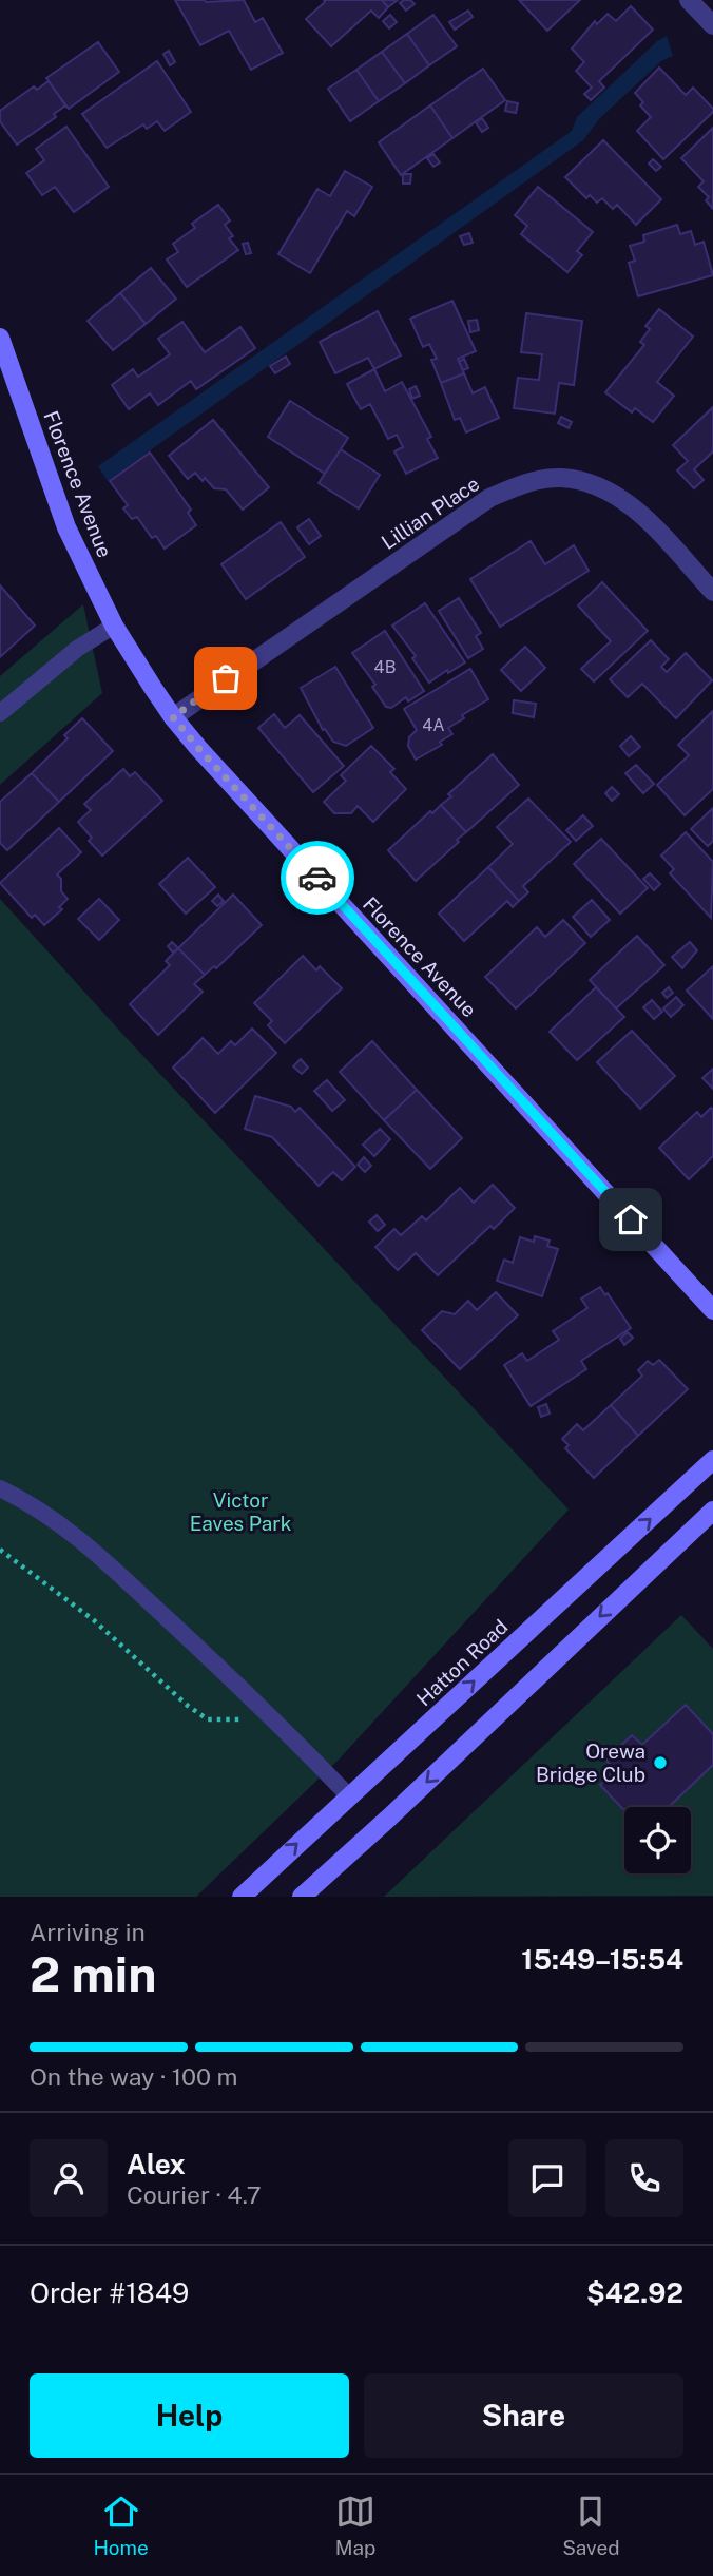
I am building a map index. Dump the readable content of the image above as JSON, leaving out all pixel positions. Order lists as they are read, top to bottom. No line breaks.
{"streets":{"street":["Florence Avenue","Lillian Place","Hatton Road"]},"crossings":[["Florence Avenue","Lillian Place"]],"parks":["Victor Eaves Park"],"places":["Orewa Bridge Club"],"house_numbers":["4B","4A"],"page":{"heading":["2 min","Arriving in","15:49–15:54"],"panel":["Alex","Courier · 4.7","Order #1849","$42.92"],"bar":"On the way · 100 m","buttons":["Help","Share"],"tabs":["Home","Map","Saved"]}}
